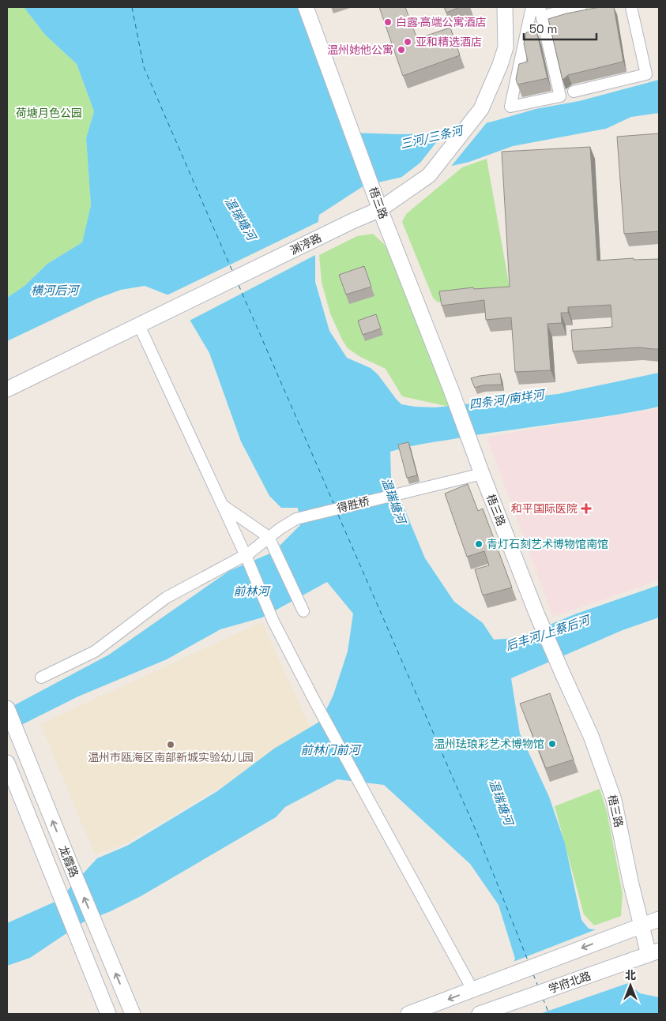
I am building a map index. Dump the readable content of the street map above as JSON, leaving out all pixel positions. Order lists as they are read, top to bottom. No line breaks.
{"streets":{"street":["梧三路","渊渟路","得胜桥","龙霞路","学府北路"]},"crossings":[["梧三路","渊渟路"],["梧三路","得胜桥"],["梧三路","学府北路"]],"water":["三河/三条河","温瑞塘河","横河后河","四条河/南垟河","前林河","后丰河/上蔡后河","前林门前河"],"parks":["荷塘月色公园"],"places":{"other":["白露·高端公寓酒店","亚和精选酒店","温州她他公寓","青灯石刻艺术博物馆南馆","温州珐琅彩艺术博物馆","温州市瓯海区南部新城实验幼儿园"],"health":["和平国际医院"]},"scale_bar":"50 m","north":"top"}
